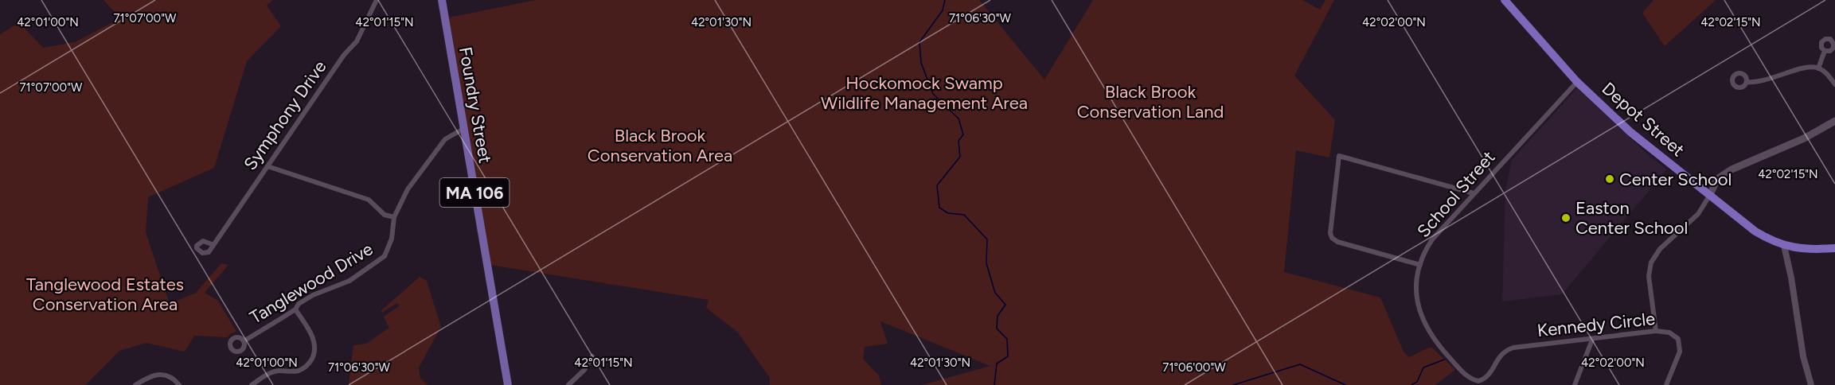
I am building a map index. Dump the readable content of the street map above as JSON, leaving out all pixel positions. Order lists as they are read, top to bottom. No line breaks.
{"streets":{"highway":["Depot Street"],"main road":["Foundry Street","MA 106"],"street":["Symphony Drive","School Street","Tanglewood Drive","Kennedy Circle"]},"crossings":[["Foundry Street","Tanglewood Drive"],["Depot Street","School Street"],["School Street","Kennedy Circle"]],"parks":["Hockomock Swamp Wildlife Management Area","Black Brook Conservation Land","Black Brook Conservation Area","Tanglewood Estates Conservation Area"],"places":["Center School","Easton Center School"],"coordinates":["71°06'30\"W","71°07'00\"W","42°02'00\"N","42°02'15\"N","42°01'00\"N","42°01'15\"N","42°01'30\"N","71°06'00\"W"]}
